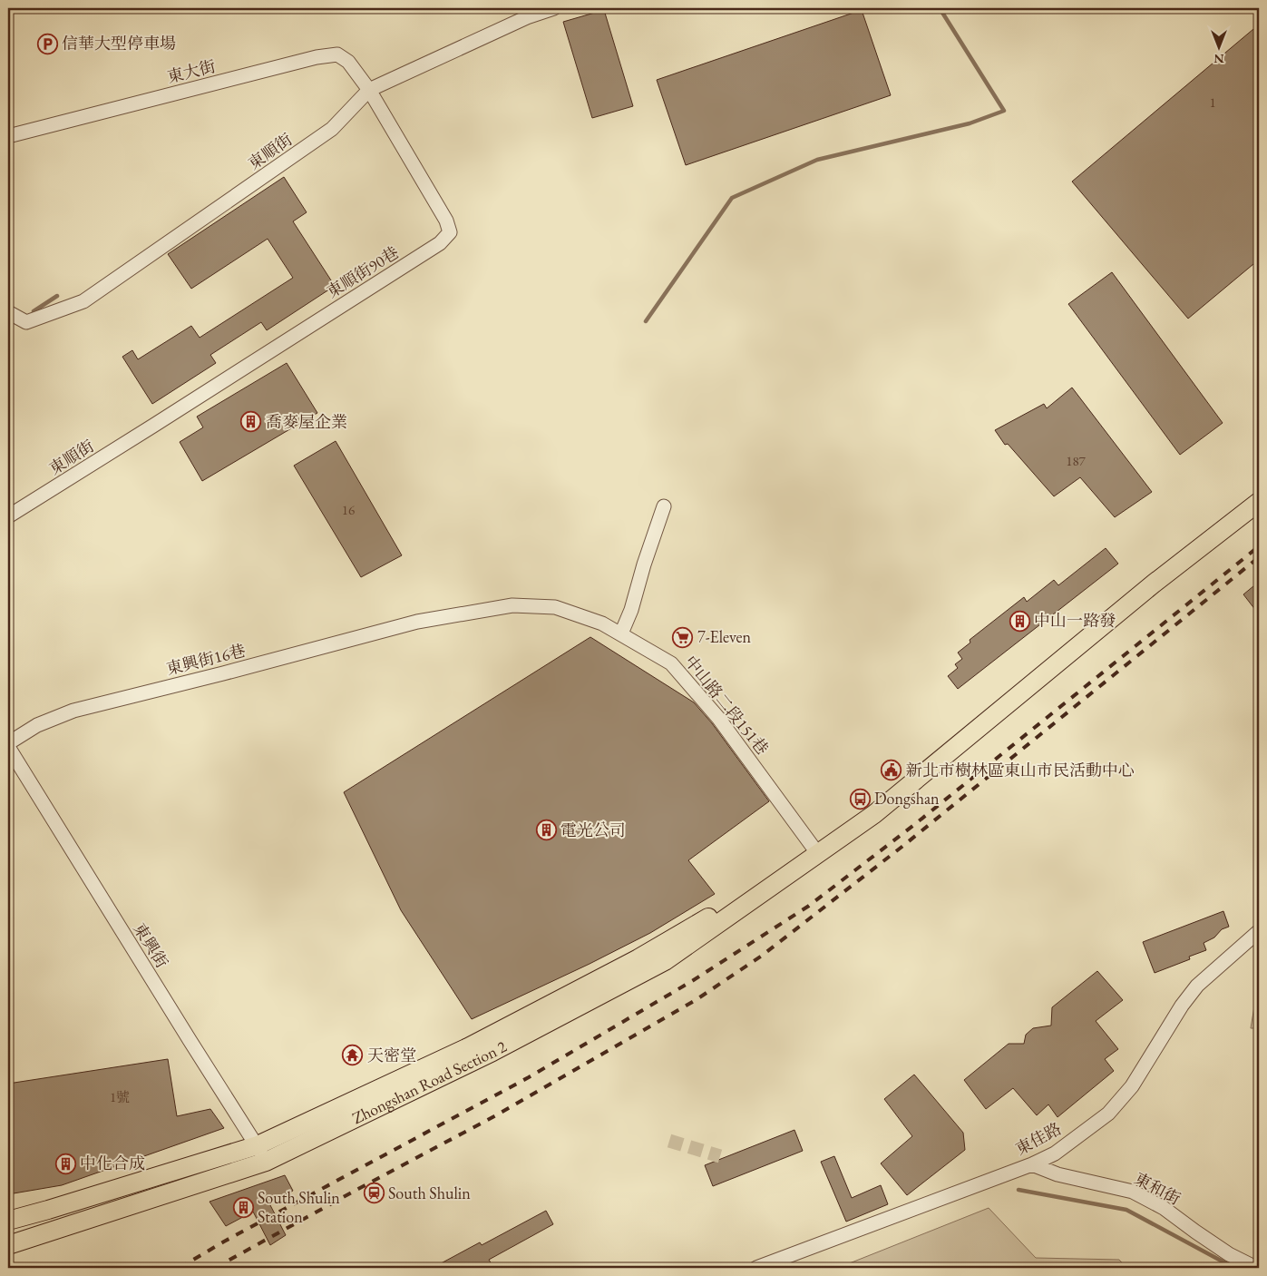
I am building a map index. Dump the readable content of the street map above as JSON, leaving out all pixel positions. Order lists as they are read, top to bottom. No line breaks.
{"streets":{"main road":["Zhongshan Road Section 2"],"street":["東大街","東順街","東順街90巷","東興街16巷","中山路二段151巷","東興街","東佳路","東和街"]},"crossings":[["東大街","東順街"],["東大街","東順街90巷"],["東順街","東順街90巷"],["東興街16巷","中山路二段151巷"],["中山路二段151巷","Zhongshan Road Section 2"],["東興街","Zhongshan Road Section 2"],["東佳路","東和街"]],"places":{"parking":["信華大型停車場"],"building":["喬麥屋企業","中山一路發","電光公司","中化合成","South Shulin Station"],"supermarket":["7-Eleven"],"public building":["新北市樹林區東山市民活動中心"],"bus stop":["Dongshan"],"temple":["天密堂"],"station":["South Shulin"]},"house_numbers":["1","187","16","1號"],"north":"bottom"}
